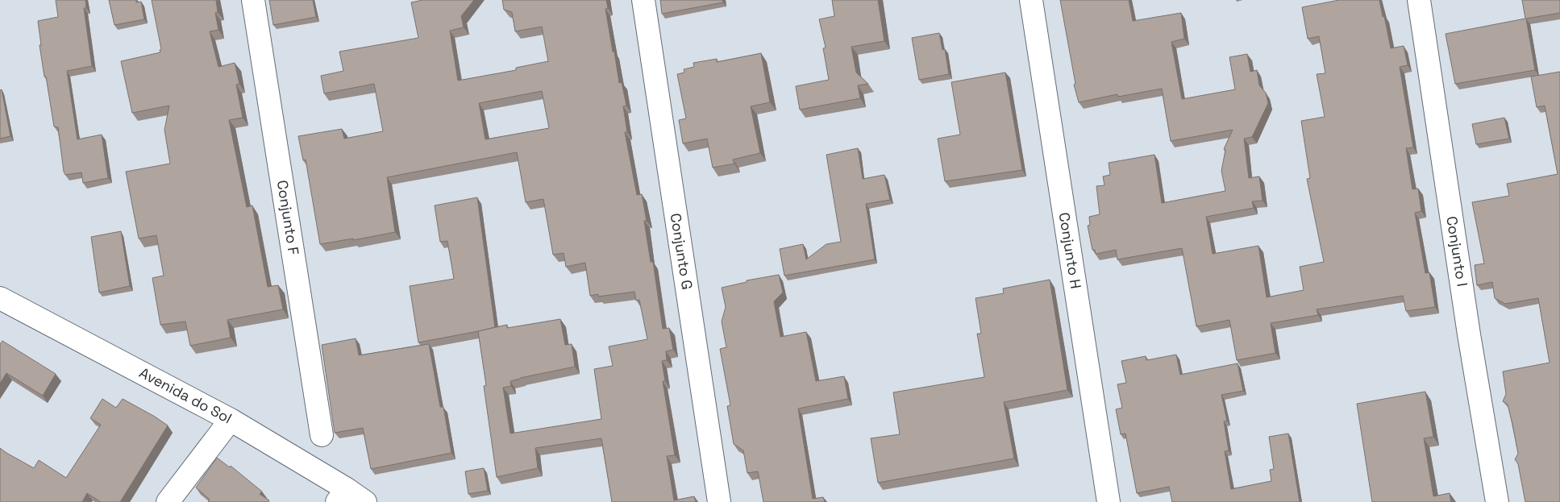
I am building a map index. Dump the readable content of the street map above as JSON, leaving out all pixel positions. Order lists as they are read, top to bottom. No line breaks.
{"streets":{"street":["Conjunto F","Conjunto H","Conjunto G","Conjunto I","Avenida do Sol"]}}
